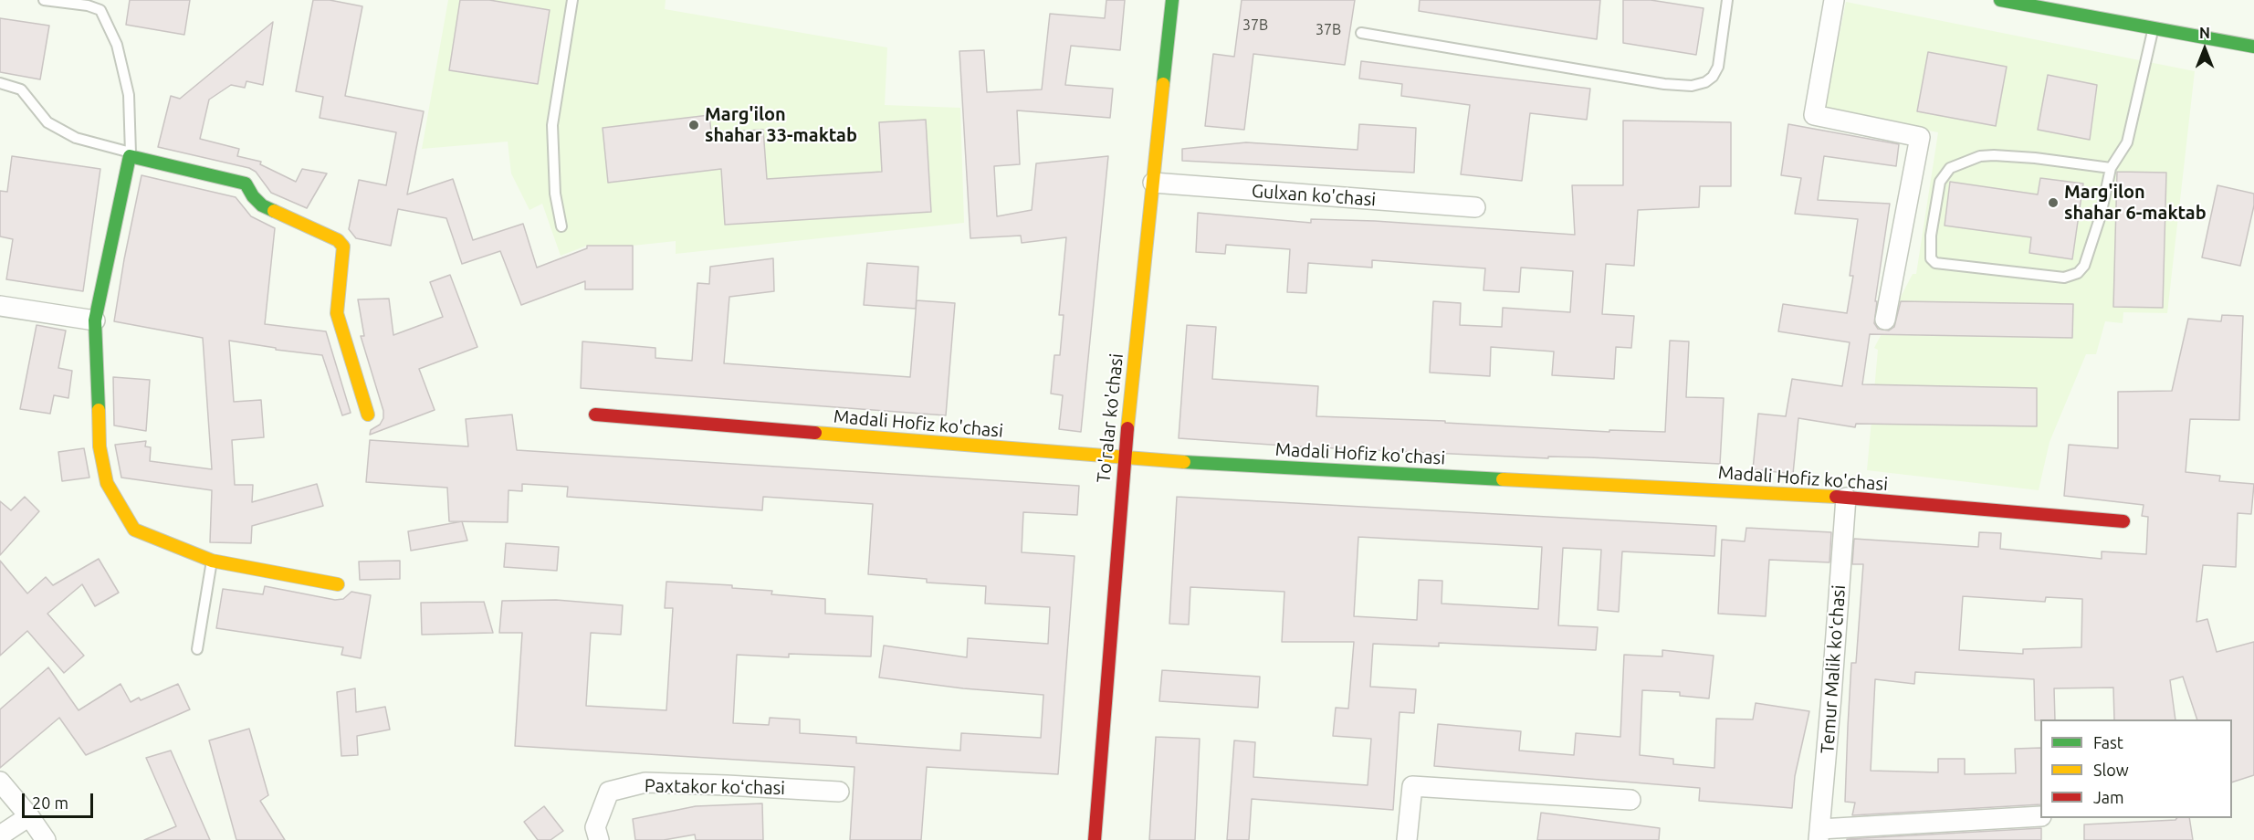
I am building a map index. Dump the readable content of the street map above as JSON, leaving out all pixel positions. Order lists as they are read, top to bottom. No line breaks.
{"streets":{"street":["Gulxan ko'chasi","To'ralar ko'chasi","Madali Hofiz ko'chasi","Temur Malik koʻchasi","Paxtakor koʻchasi"]},"crossings":[["Gulxan ko'chasi","To'ralar ko'chasi"],["To'ralar ko'chasi","Madali Hofiz ko'chasi"],["Madali Hofiz ko'chasi","Temur Malik koʻchasi"]],"places":["Marg'ilon shahar 33-maktab","Marg'ilon shahar 6-maktab"],"house_numbers":["37В","37В"],"legend":["Fast","Slow","Jam"],"scale_bar":"20 m","north":"top"}
